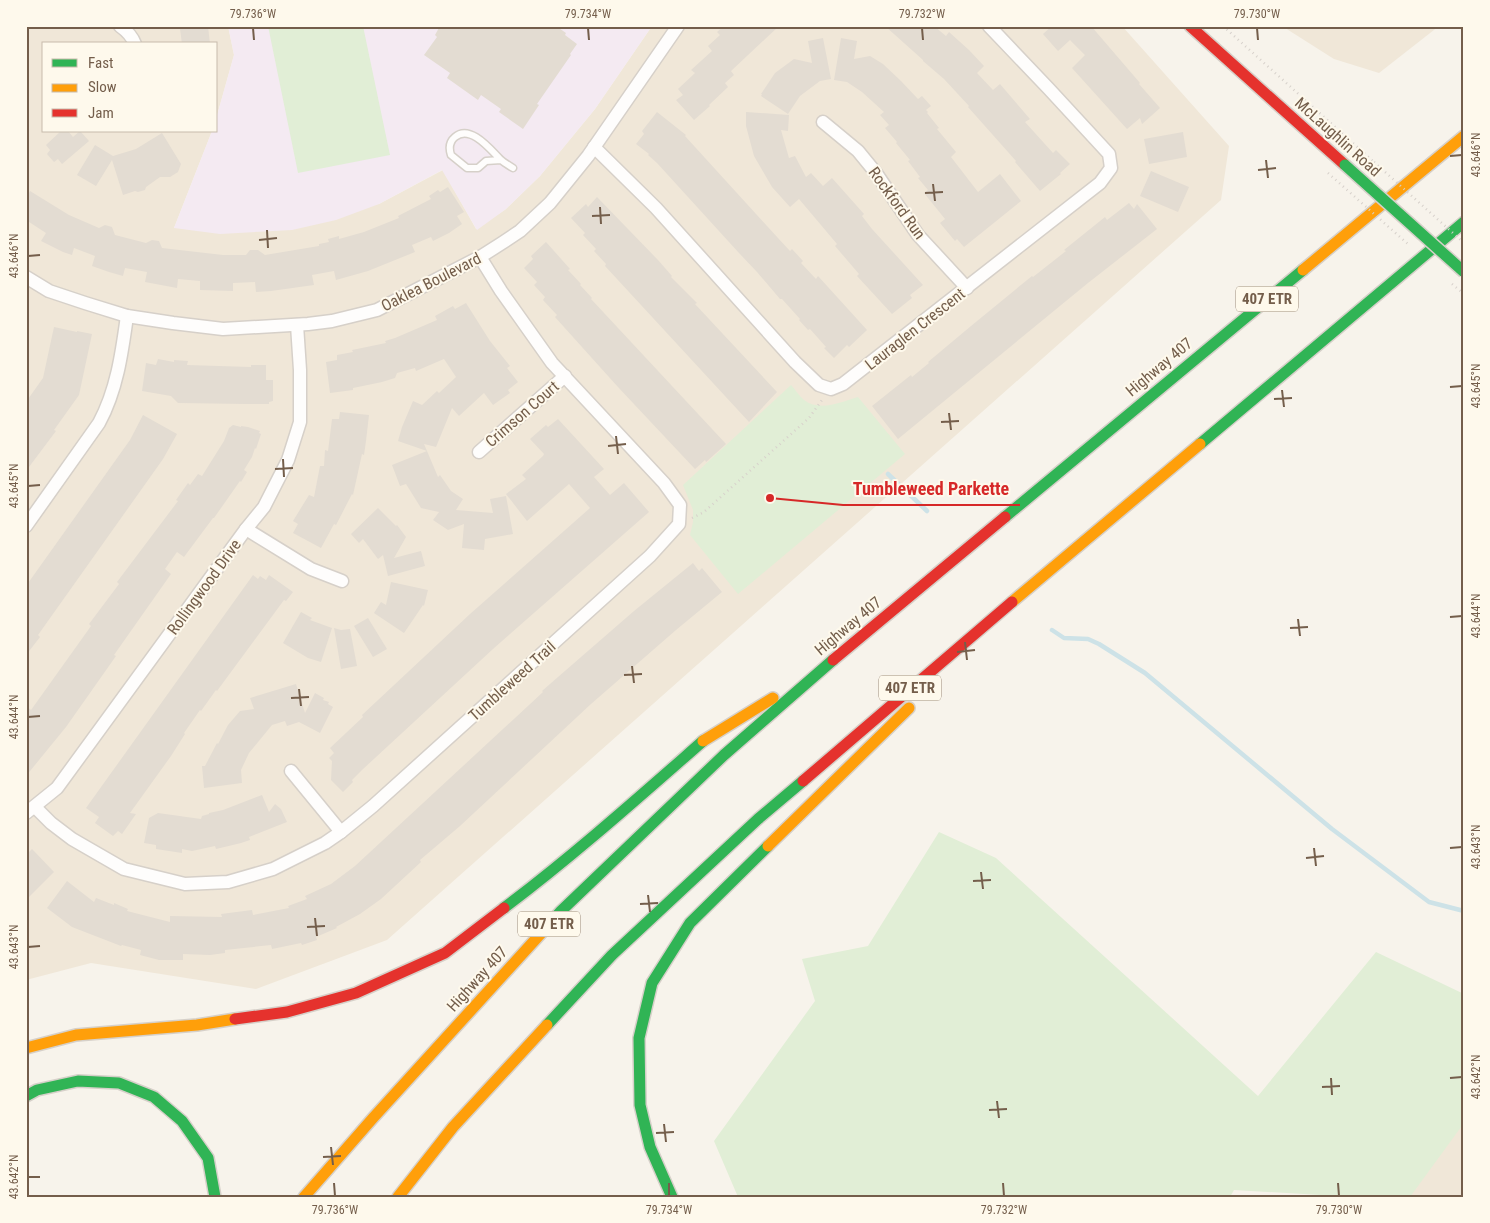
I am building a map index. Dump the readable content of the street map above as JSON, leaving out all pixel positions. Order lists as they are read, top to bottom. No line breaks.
{"streets":{"main road":["McLaughlin Road","407 ETR","Highway 407"],"street":["Rockford Run","Oaklea Boulevard","Lauraglen Crescent","Crimson Court","Rollingwood Drive","Tumbleweed Trail"]},"crossings":[["Rockford Run","Lauraglen Crescent"],["Oaklea Boulevard","Rollingwood Drive"],["Rollingwood Drive","Tumbleweed Trail"]],"places":["Tumbleweed Parkette"],"legend":["Fast","Slow","Jam"],"coordinates":["79.736°W","79.734°W","79.732°W","79.730°W","43.646°N","43.645°N","43.644°N","43.643°N","43.642°N"]}
